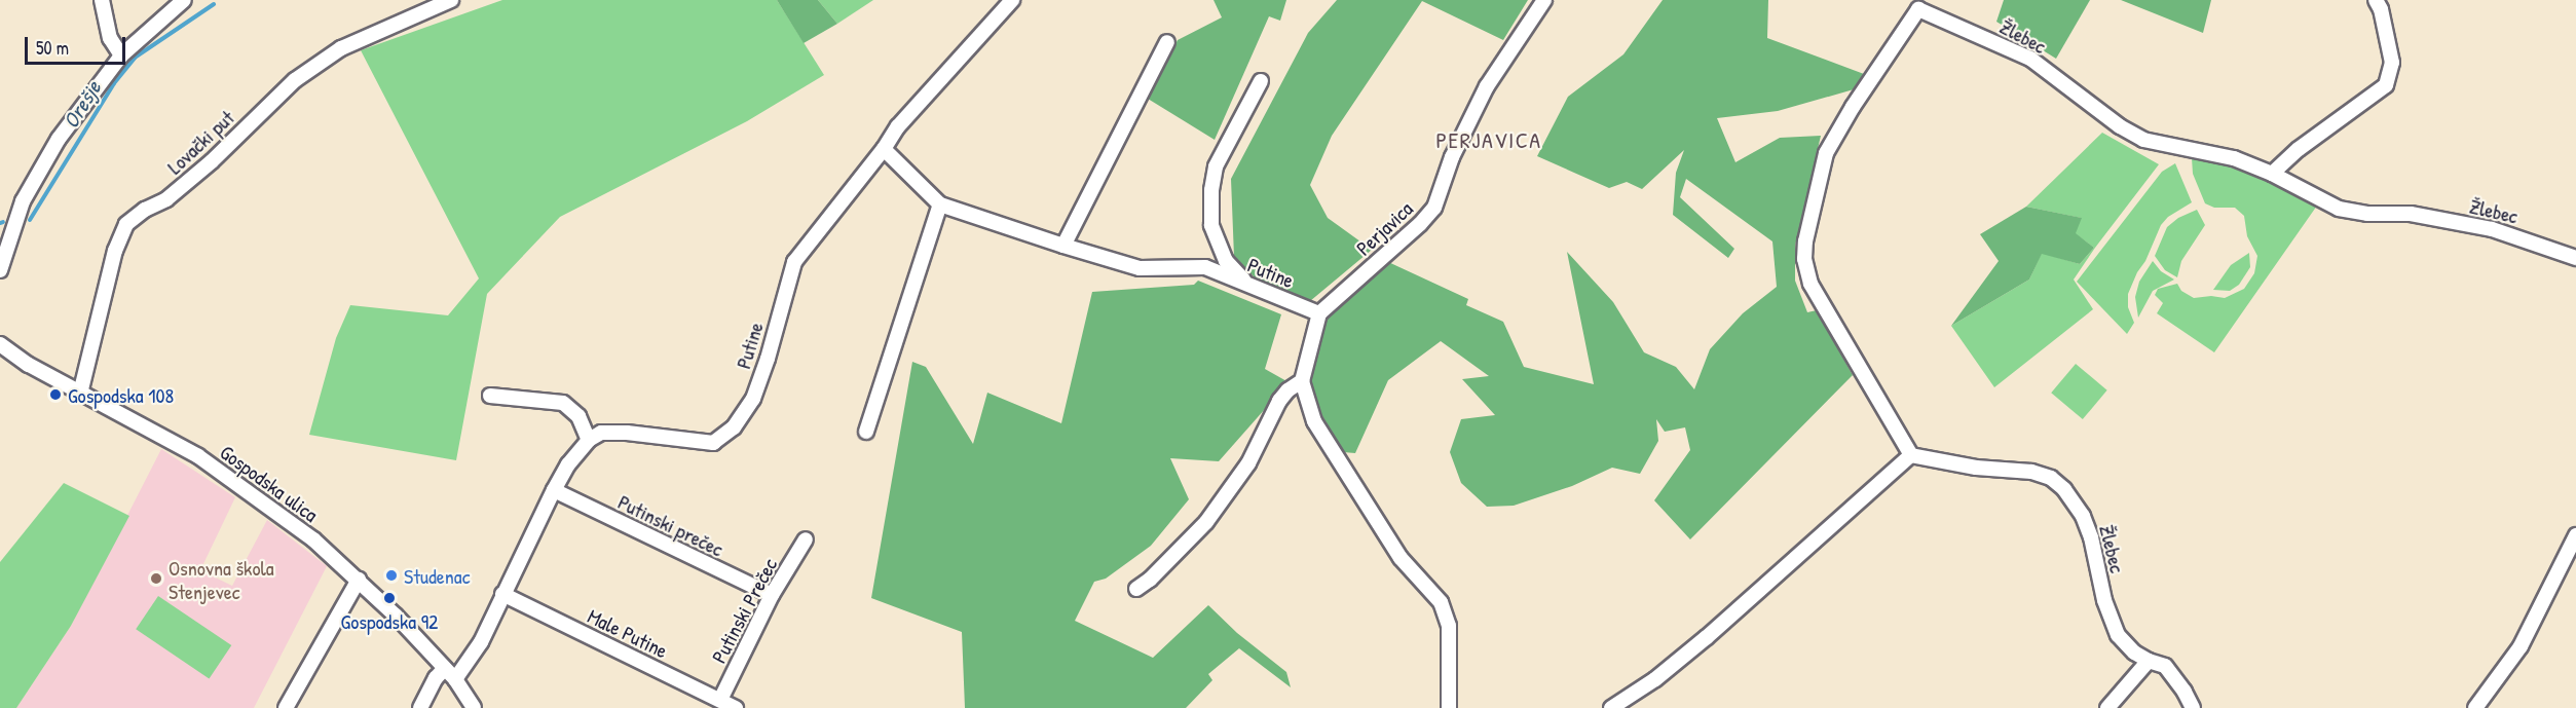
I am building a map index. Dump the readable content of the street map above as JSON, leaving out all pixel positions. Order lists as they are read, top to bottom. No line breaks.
{"streets":{"street":["Žlebec","Lovački put","Perjavica","Putine","Gospodska ulica","Putinski prečec","Putinski Prečec","Male Putine"]},"crossings":[["Lovački put","Gospodska ulica"],["Perjavica","Putine"],["Putinski prečec","Putinski Prečec"],["Putinski Prečec","Male Putine"]],"districts":["PERJAVICA"],"water":["Orešje"],"places":["Gospodska 108","Studenac","Osnovna škola Stenjevec","Gospodska 92"],"scale_bar":"50 m"}
